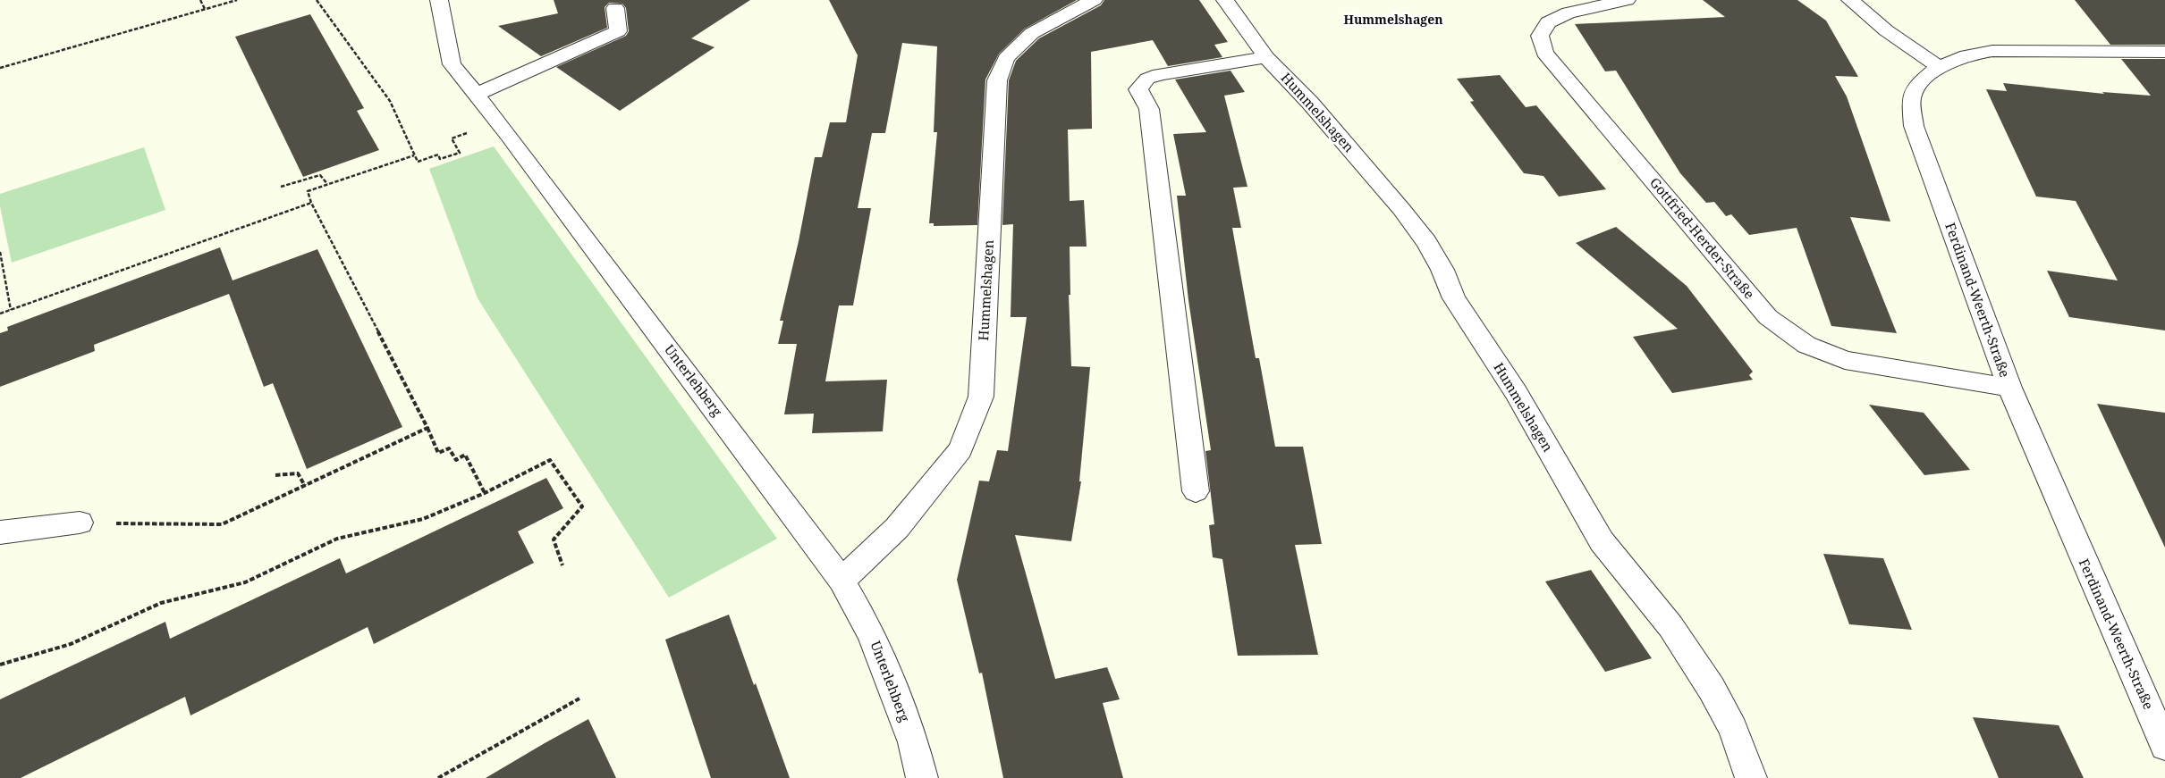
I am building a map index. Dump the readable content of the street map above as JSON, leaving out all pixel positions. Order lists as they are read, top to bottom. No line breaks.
{"streets":{"street":["Hummelshagen","Gottfried-Herder-Straße","Ferdinand-Weerth-Straße","Unterlehberg"]},"crossings":[["Hummelshagen","Unterlehberg"],["Gottfried-Herder-Straße","Ferdinand-Weerth-Straße"]],"districts":["Hummelshagen"]}
